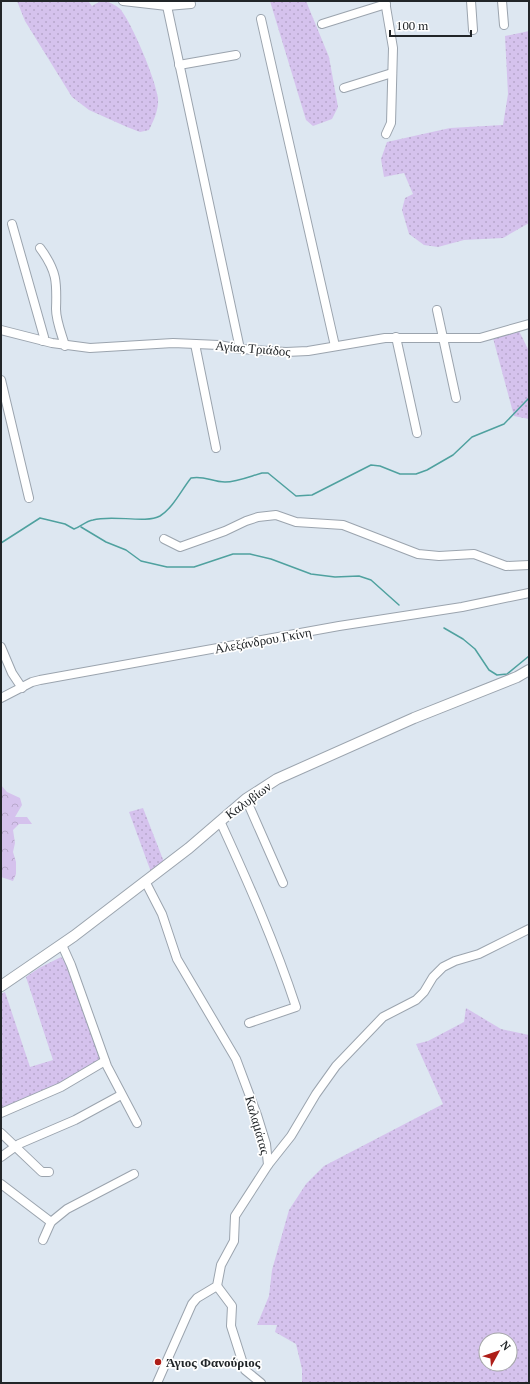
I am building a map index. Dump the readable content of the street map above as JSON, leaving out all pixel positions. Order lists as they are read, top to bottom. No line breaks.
{"streets":{"main road":["Καλυβίων"],"street":["Αγίας Τριάδος","Αλεξάνδρου Γκίνη","Καλαμάτας"]},"crossings":[["Καλυβίων","Καλαμάτας"]],"places":["Άγιος Φανούριος"],"scale_bar":"100 m","north":"top right"}
